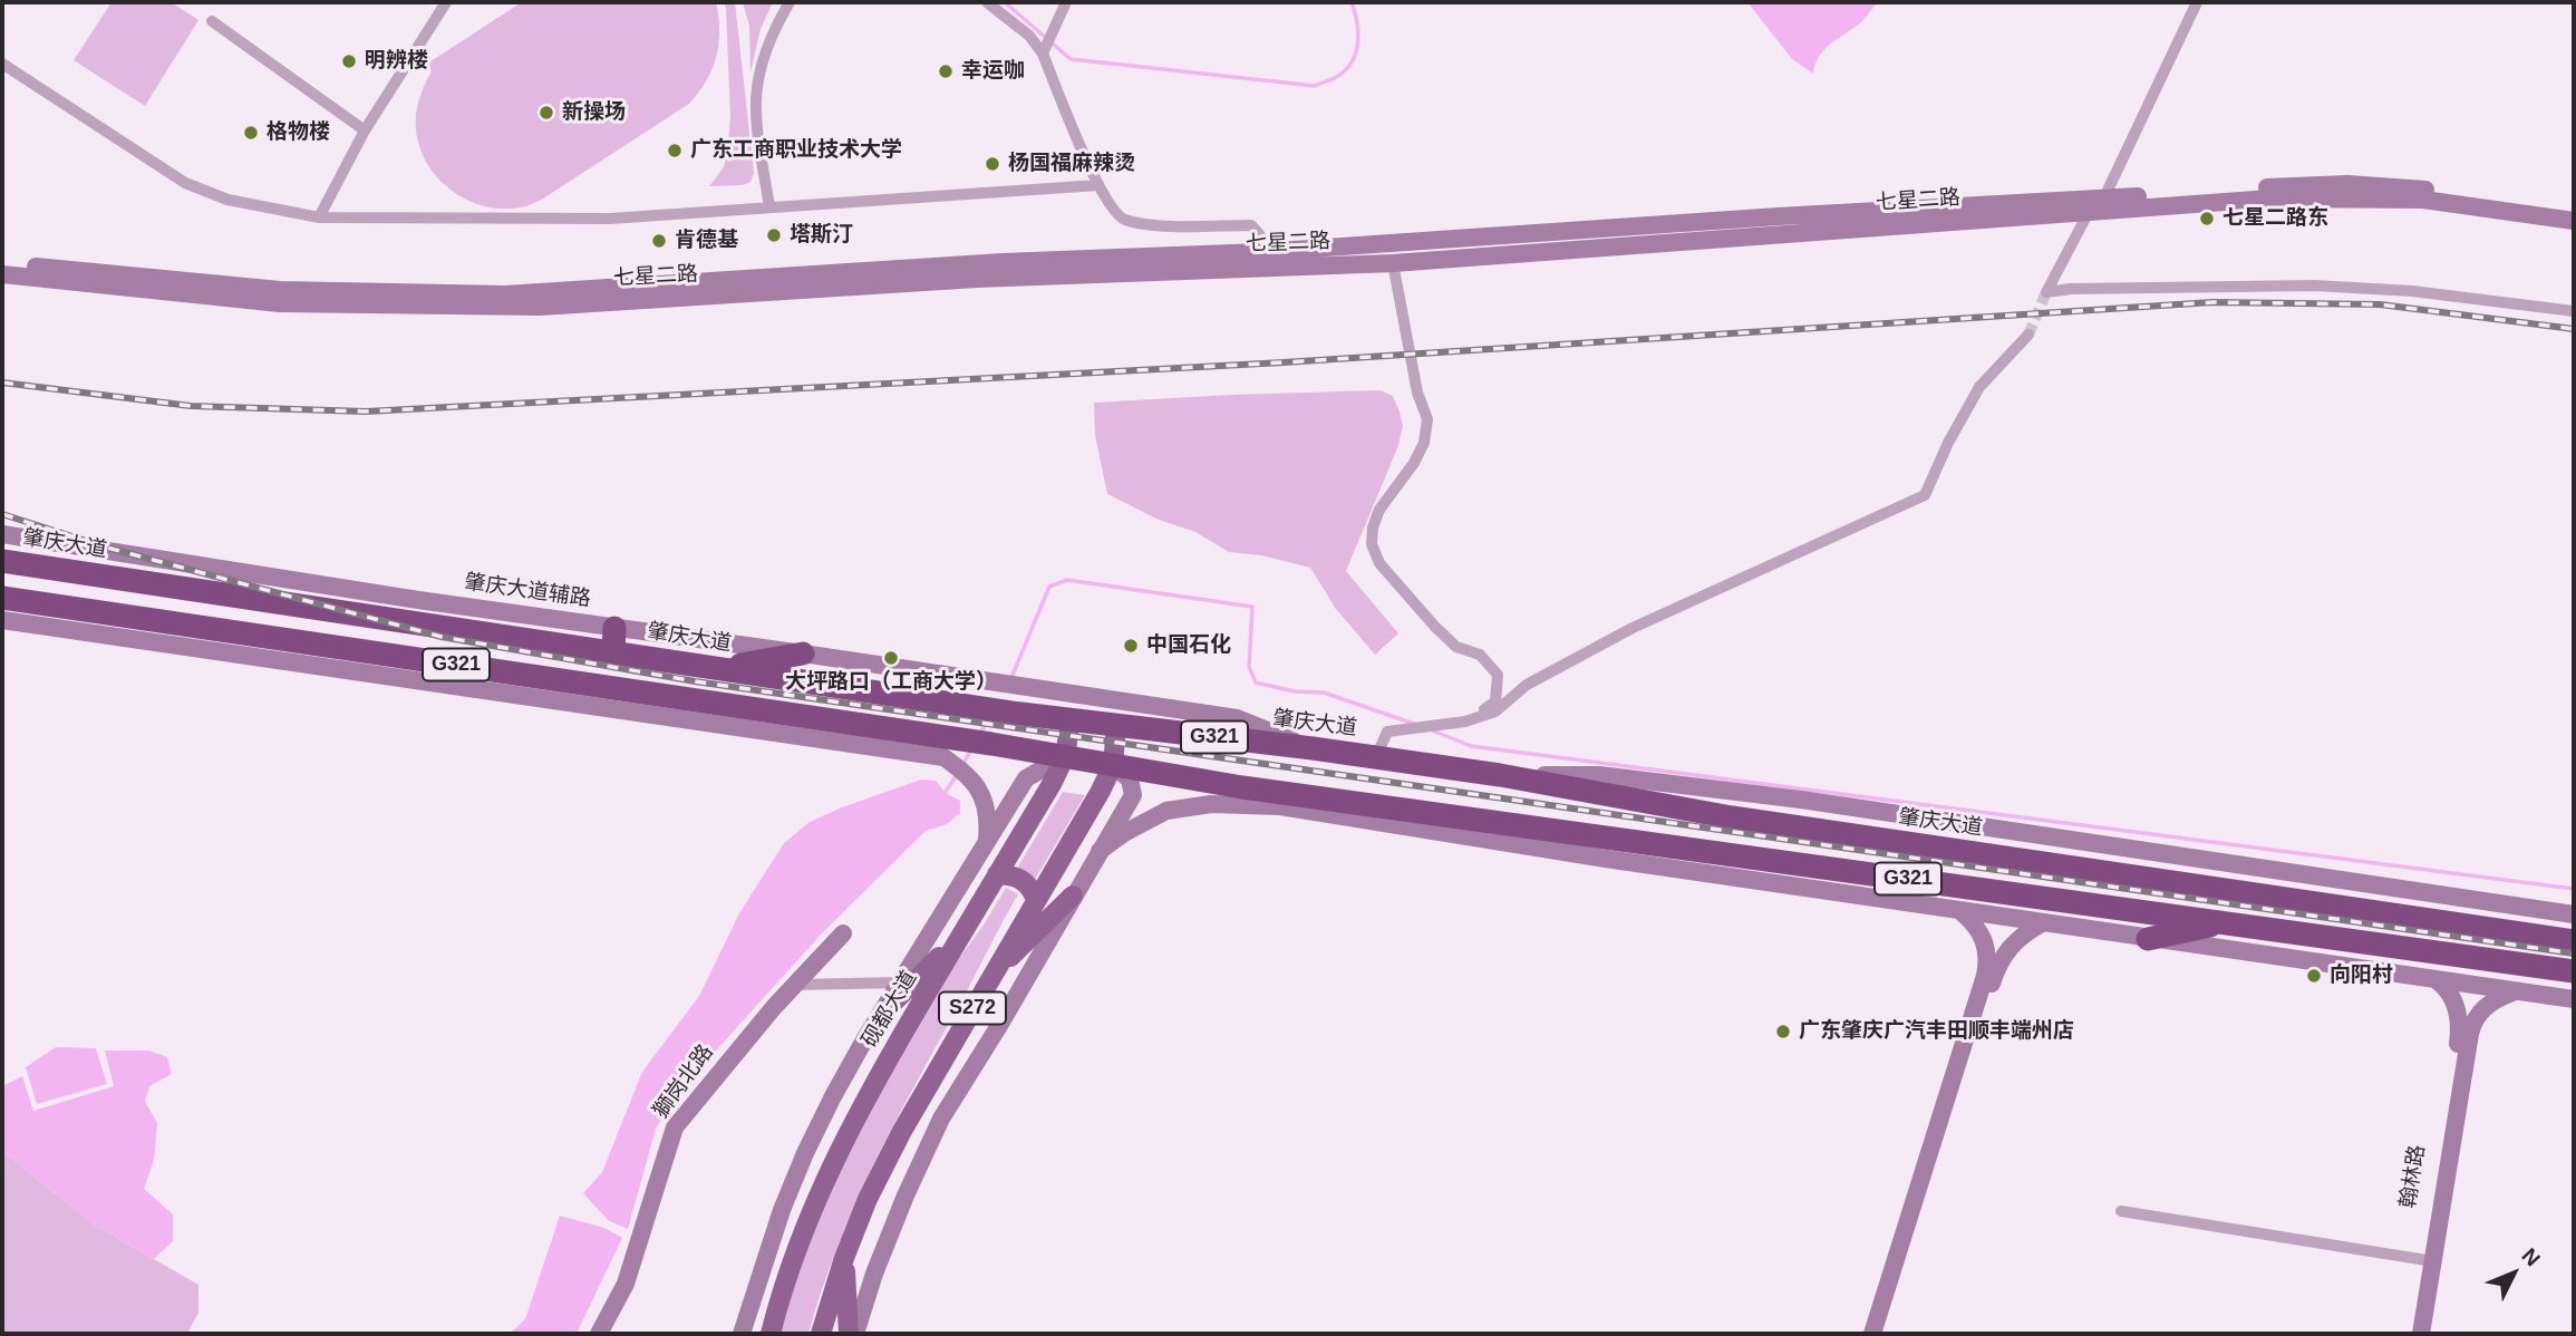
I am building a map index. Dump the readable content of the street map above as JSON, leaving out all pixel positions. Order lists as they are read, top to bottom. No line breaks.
{"streets":{"highway":["肇庆大道","G321"],"main road":["S272","砚都大道"],"street":["七星二路","肇庆大道辅路","獅岗北路","翰林路"]},"crossings":[["肇庆大道","肇庆大道辅路"],["肇庆大道","S272"],["肇庆大道","砚都大道"],["G321","S272"],["G321","砚都大道"]],"places":["明辨楼","幸运咖","新操场","格物楼","广东工商职业技术大学","杨国福麻辣烫","七星二路东","塔斯汀","肯德基","中国石化","大坪路口（工商大学）","向阳村","广东肇庆广汽丰田顺丰端州店"],"north":"top right"}
